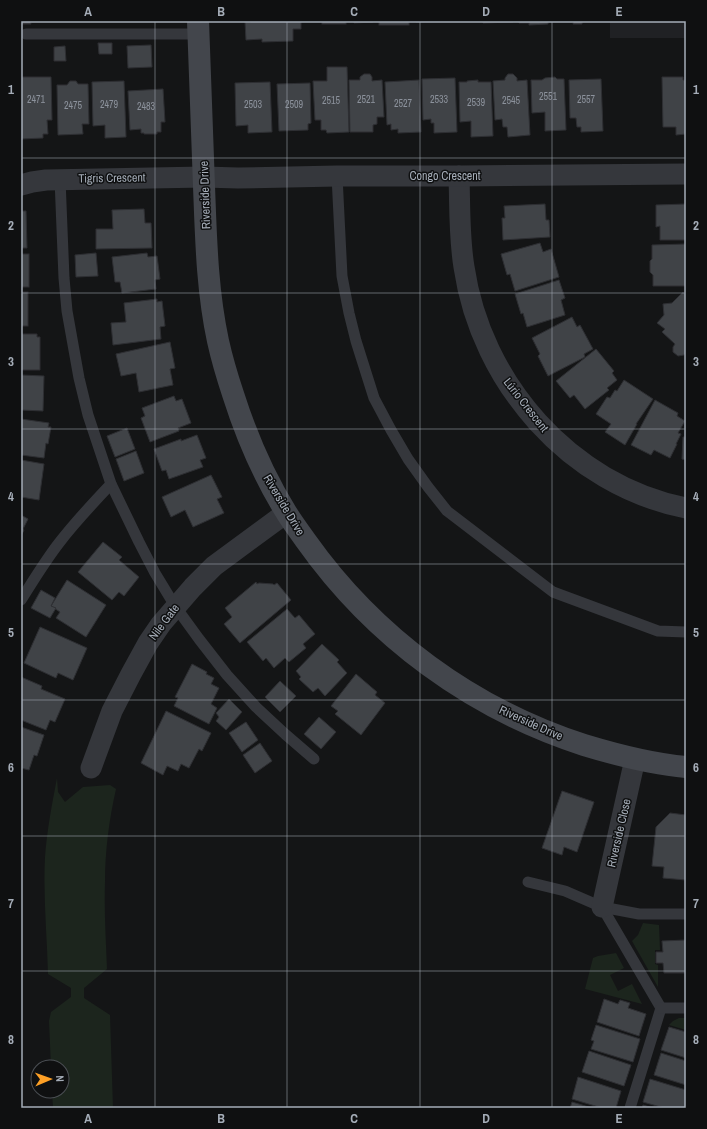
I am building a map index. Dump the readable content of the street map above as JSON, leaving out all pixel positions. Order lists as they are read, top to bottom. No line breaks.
{"streets":{"street":["Congo Crescent","Tigris Crescent","Riverside Drive","Lúrio Crescent","Nile Gate","Riverside Close"]},"crossings":[["Congo Crescent","Tigris Crescent"],["Congo Crescent","Riverside Drive"],["Congo Crescent","Lúrio Crescent"],["Tigris Crescent","Riverside Drive"],["Riverside Drive","Nile Gate"],["Riverside Drive","Riverside Close"]],"house_numbers":["2551","2471","2521","2533","2557","2515","2545","2539","2527","2479","2503","2509","2475","2483"],"north":"right","grid":{"columns":["A","B","C","D","E"],"rows":["1","2","3","4","5","6","7","8"]}}
